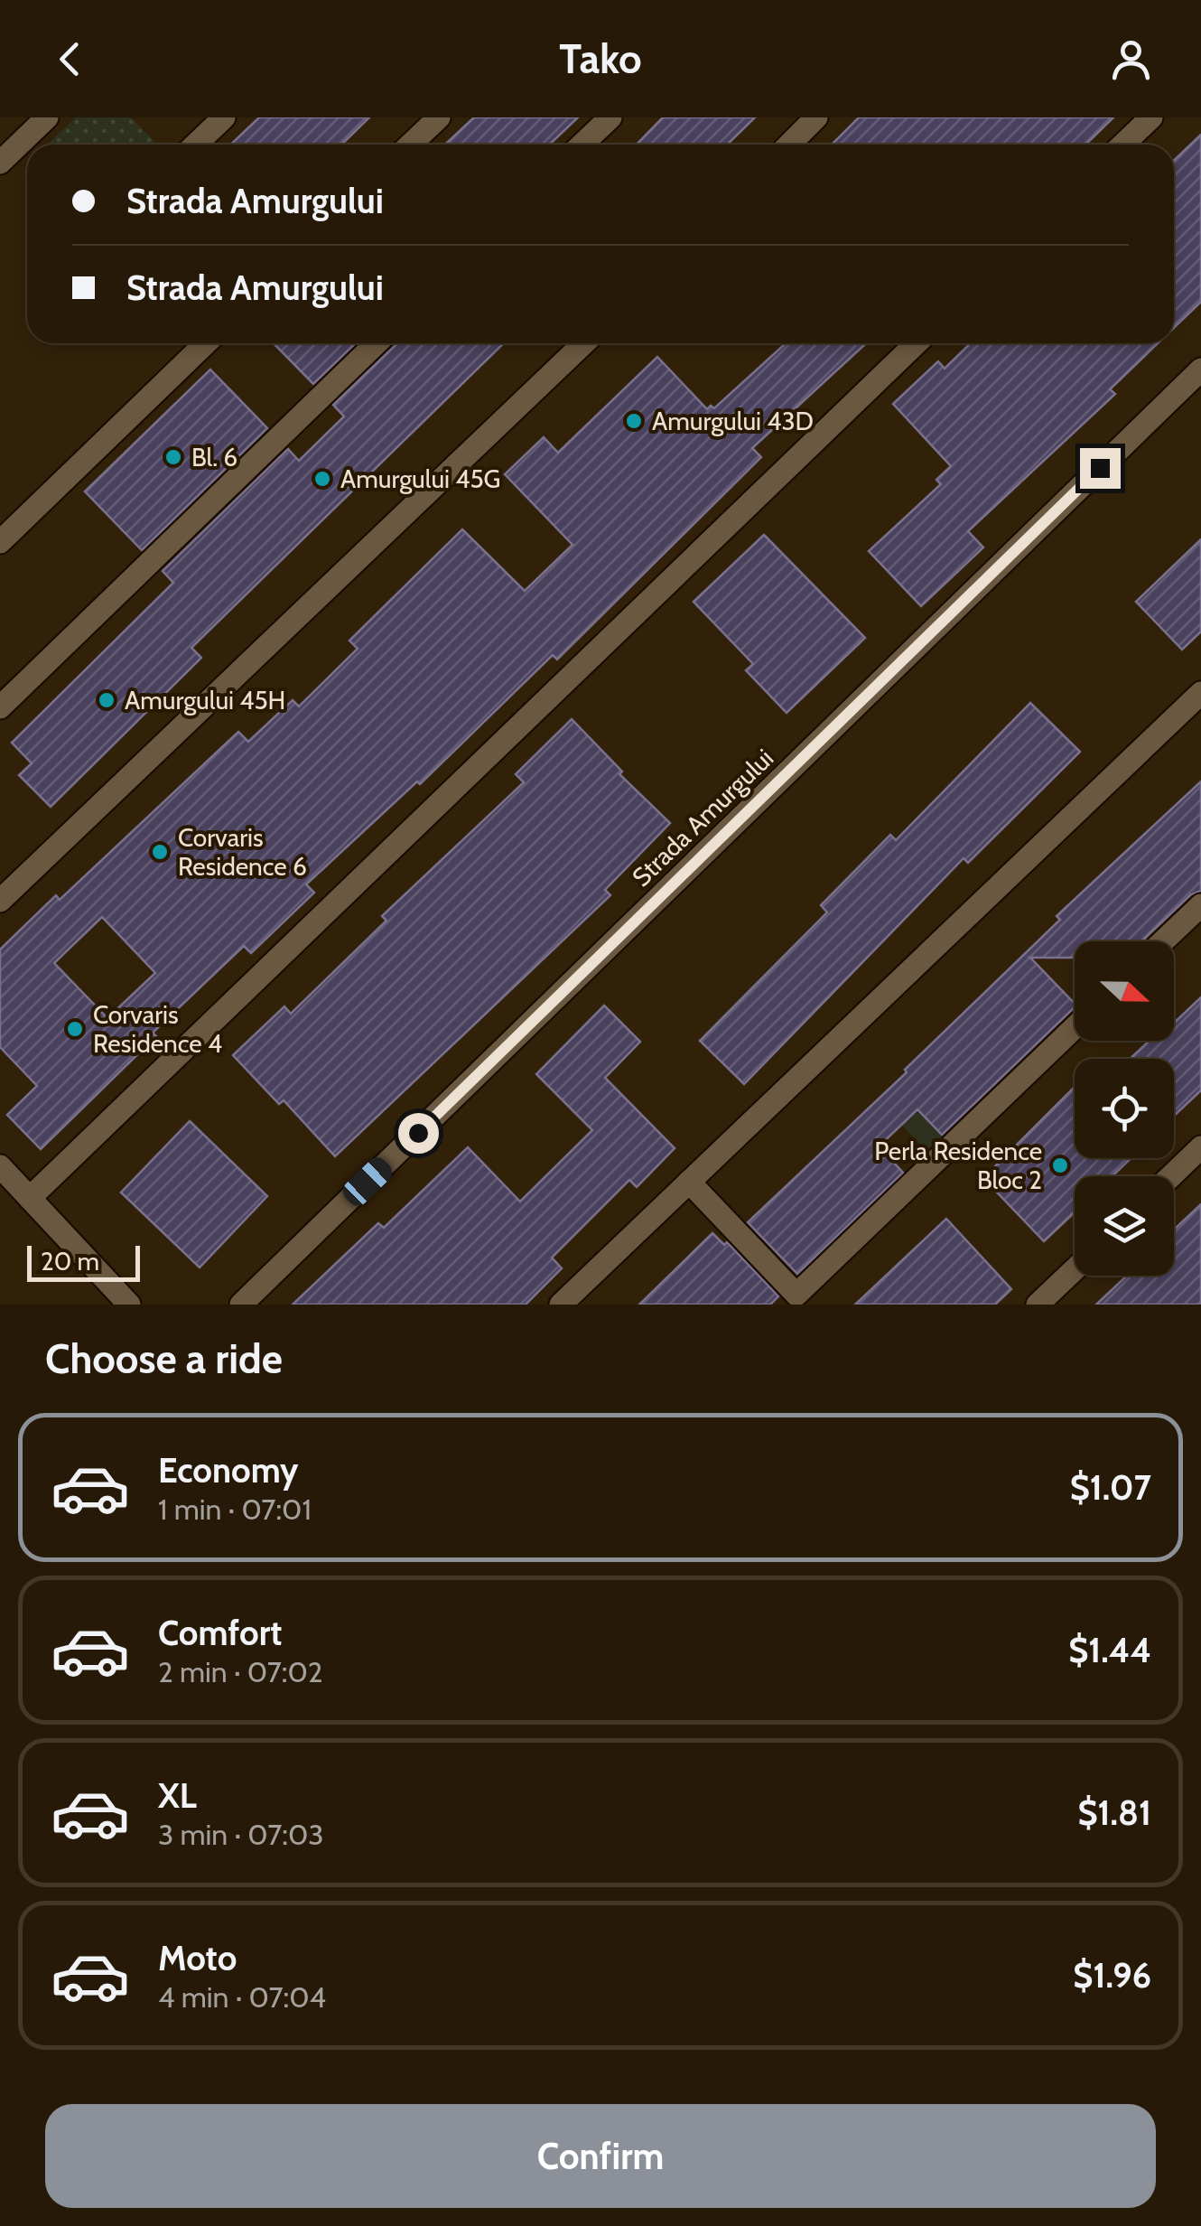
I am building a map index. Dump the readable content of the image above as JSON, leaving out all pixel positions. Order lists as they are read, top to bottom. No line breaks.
{"streets":{"street":["Strada Amurgului"]},"places":["Amurgului 43D","Bl. 6","Amurgului 45G","Amurgului 45H","Corvaris Residence 6","Corvaris Residence 4","Perla Residence Bloc 2"],"scale_bar":"20 m","north":"right","page":{"header":"Tako","banner":["Strada Amurgului","Strada Amurgului"],"scale":"20 m","heading":"Choose a ride","list":[{"name":"Economy","note":"1 min · 07:01","value":"$1.07"},{"name":"Comfort","note":"2 min · 07:02","value":"$1.44"},{"name":"XL","note":"3 min · 07:03","value":"$1.81"},{"name":"Moto","note":"4 min · 07:04","value":"$1.96"}],"buttons":"Confirm"}}
